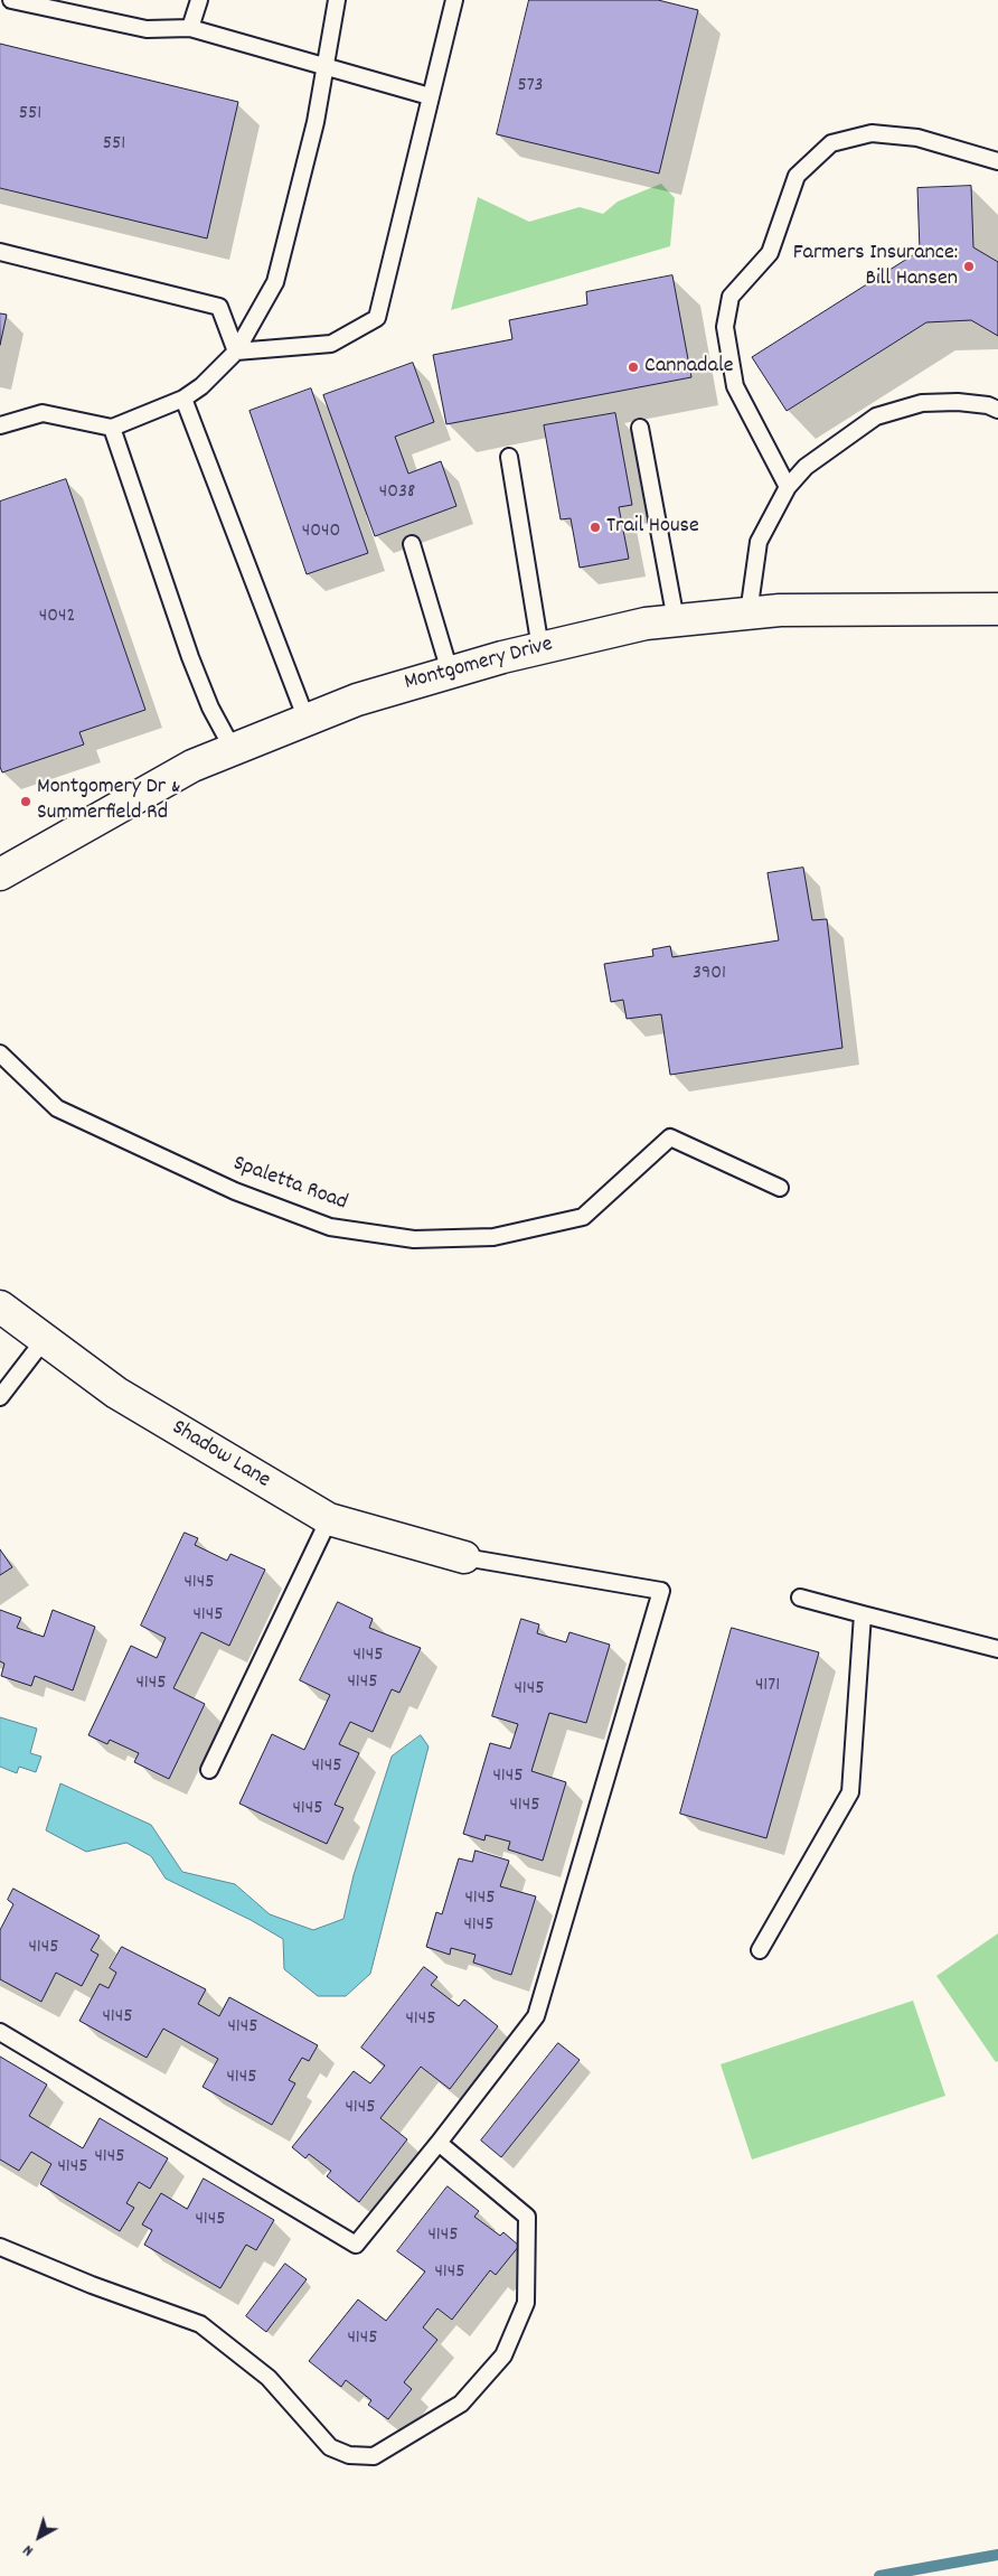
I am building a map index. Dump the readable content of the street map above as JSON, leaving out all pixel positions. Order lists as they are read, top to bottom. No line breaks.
{"streets":{"main road":["Montgomery Drive","Shadow Lane"],"lane":["Spaletta Road"]},"places":["Farmers Insurance: Bill Hansen","Cannadale","Trail House","Montgomery Dr & Summerfield Rd"],"house_numbers":["573","551","551","4038","4040","4042","3901","4145","4145","4145","4145","4145","4171","4145","4145","4145","4145","4145","4145","4145","4145","4145","4145","4145","4145","4145","4145","4145","4145","4145","4145","4145"],"north":"bottom left"}
